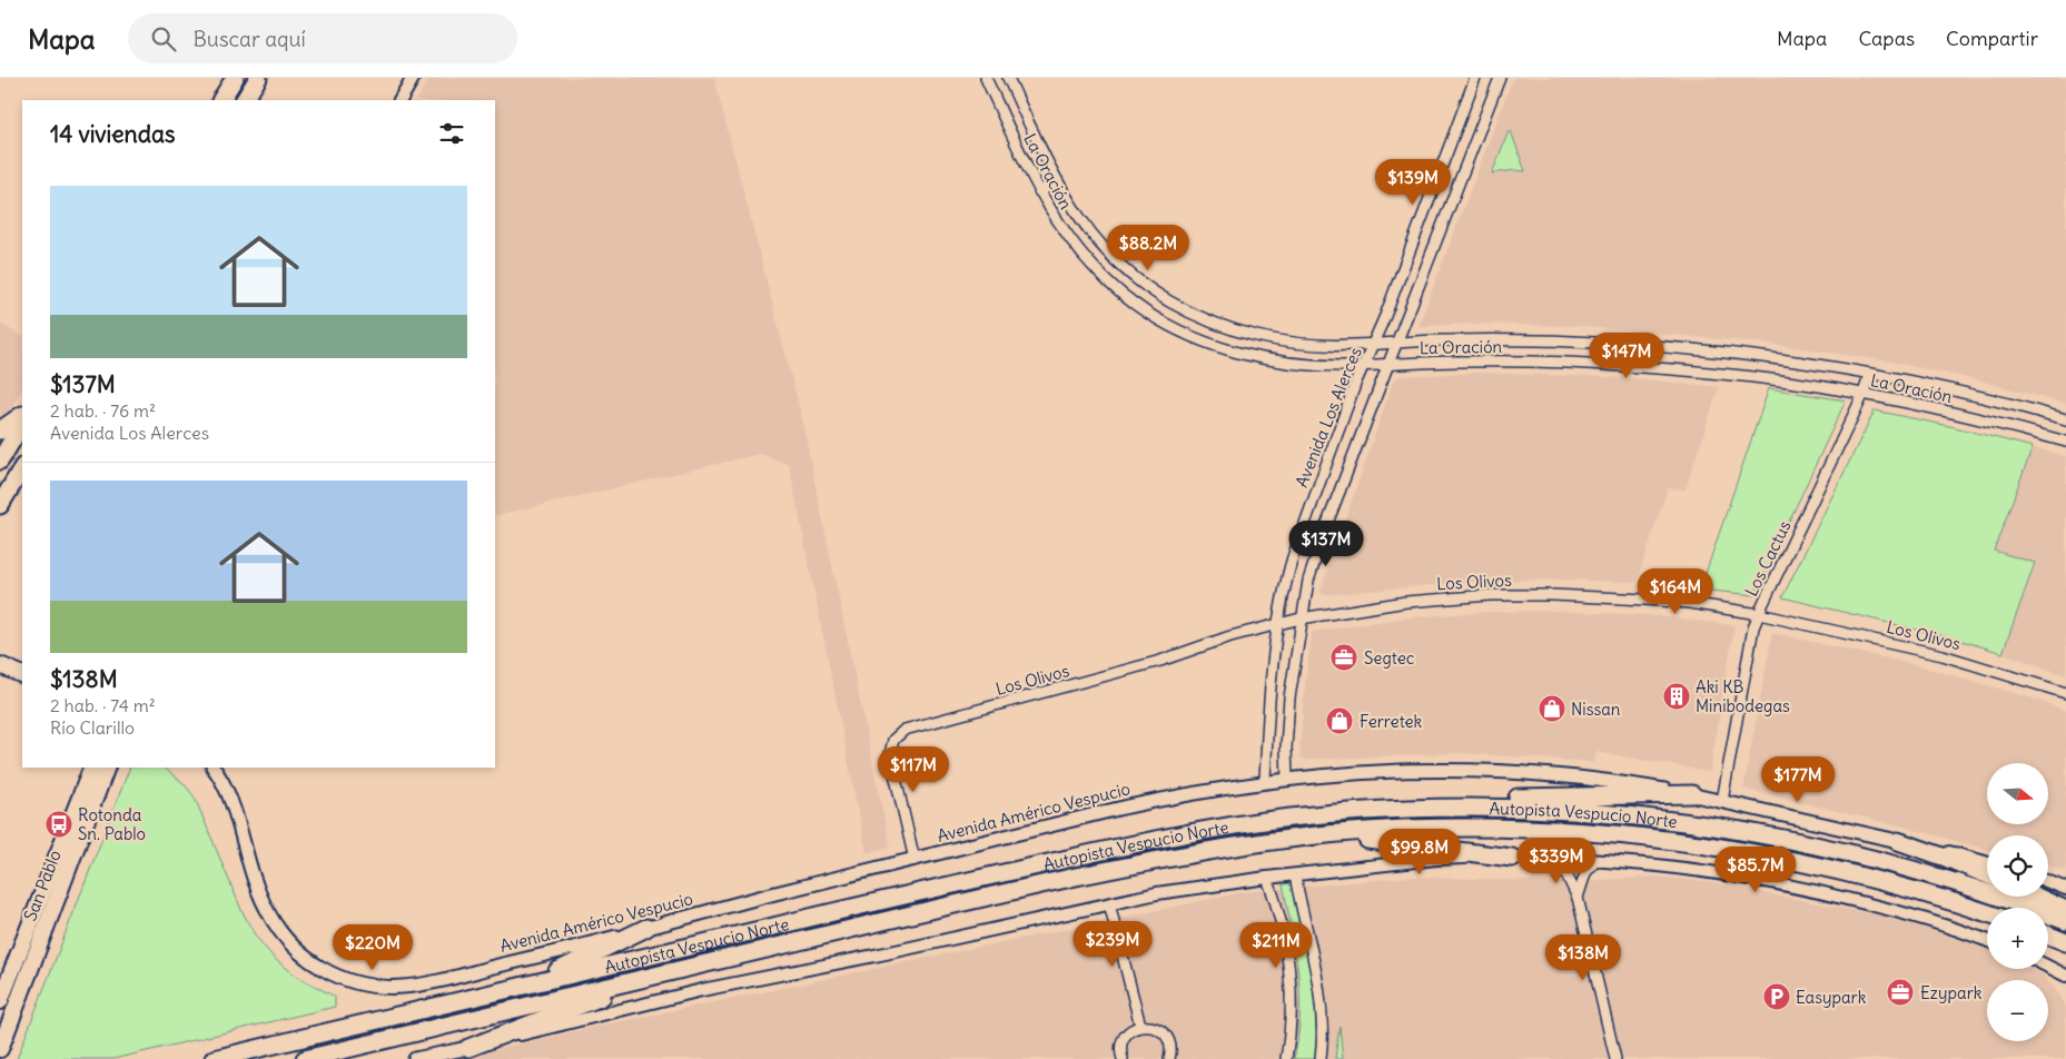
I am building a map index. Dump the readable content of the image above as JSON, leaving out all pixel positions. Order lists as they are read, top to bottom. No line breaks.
{"streets":{"highway":["Autopista Vespucio Norte"],"main road":["Avenida Américo Vespucio","San Pablo"],"street":["La Oración","Avenida Los Alerces","Los Cactus","Los Olivos"]},"crossings":[["La Oración","Avenida Los Alerces"],["La Oración","Los Cactus"],["Avenida Los Alerces","Los Olivos"],["Avenida Los Alerces","Avenida Américo Vespucio"],["Los Cactus","Los Olivos"],["Los Cactus","Avenida Américo Vespucio"],["Los Olivos","Avenida Américo Vespucio"]],"places":{"office":["Segtec","Ezypark"],"building":["Aki KB Minibodegas"],"shop":["Nissan","Ferretek"],"bus stop":["Rotonda Sn. Pablo"],"parking":["Easypark"]},"north":"right","page":{"header":"Mapa","search":"Buscar aquí","nav":["Mapa","Capas","Compartir"],"heading":"14 viviendas","price":["$139M","$88.2M","$147M","$137M","$164M","$117M","$177M","$99.8M","$339M","$85.7M","$239M","$211M","$220M","$138M"],"list":[{"name":"$137M","note":"2 hab. · 76 m² · Avenida Los Alerces"},{"name":"$138M","note":"2 hab. · 74 m² · Río Clarillo"}],"map_buttons":["+","−"]}}
